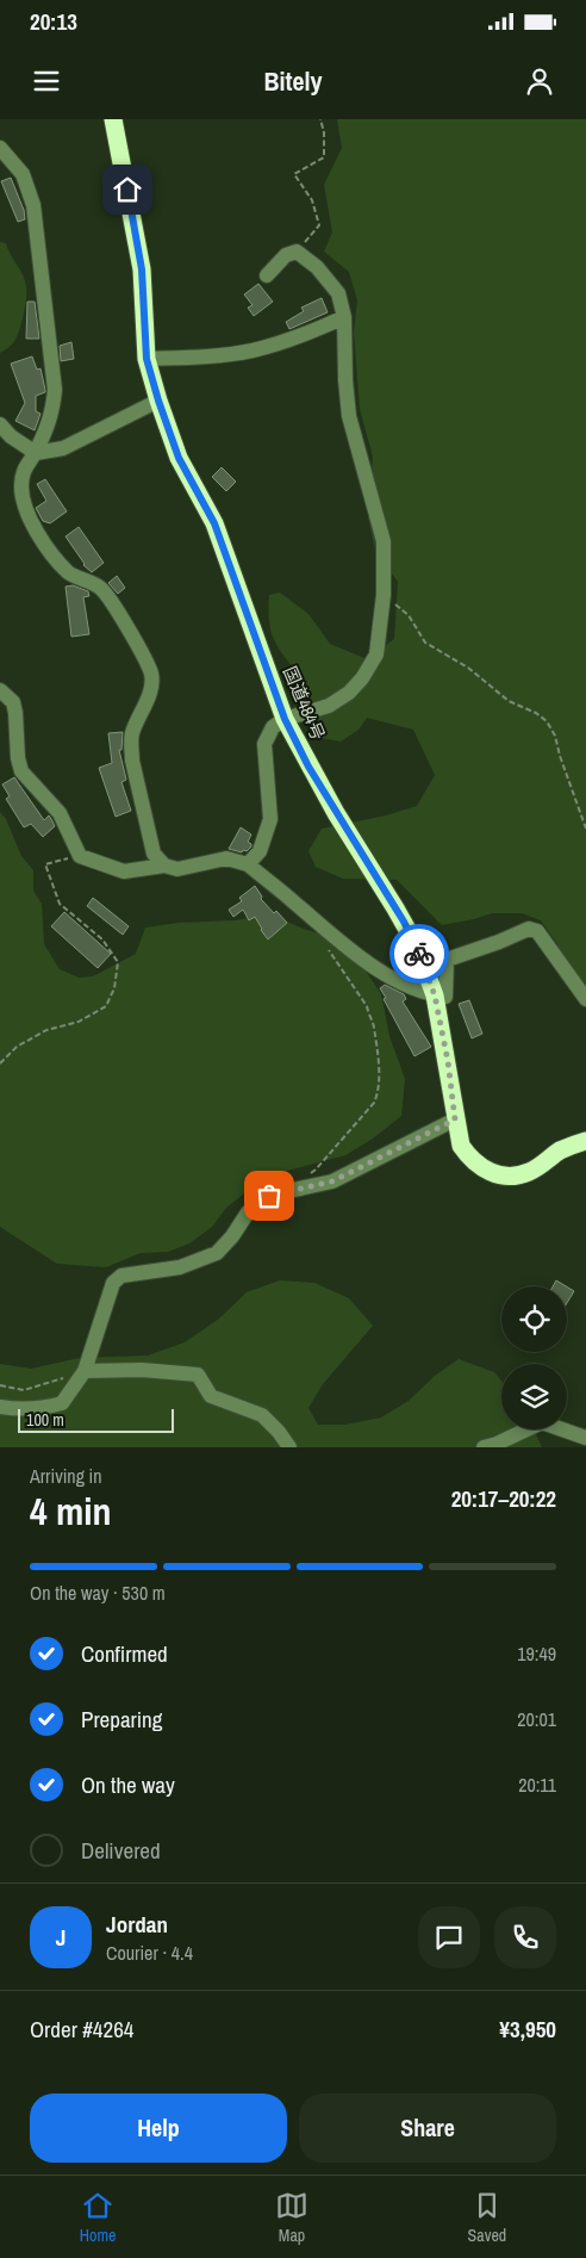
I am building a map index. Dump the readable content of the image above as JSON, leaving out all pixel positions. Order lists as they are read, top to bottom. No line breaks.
{"streets":{"highway":["国道484号"]},"scale_bar":"100 m","page":{"status":"20:13","header":"Bitely","scale":"100 m","heading":["4 min","Arriving in","20:17–20:22"],"panel":["Jordan","Courier · 4.4","Order #4264","¥3,950"],"bar":"On the way · 530 m","list":[["Confirmed","19:49"],["Preparing","20:01"],["On the way","20:11"],"Delivered"],"round":"J","buttons":["Help","Share"],"tabs":["Home","Map","Saved"]}}
